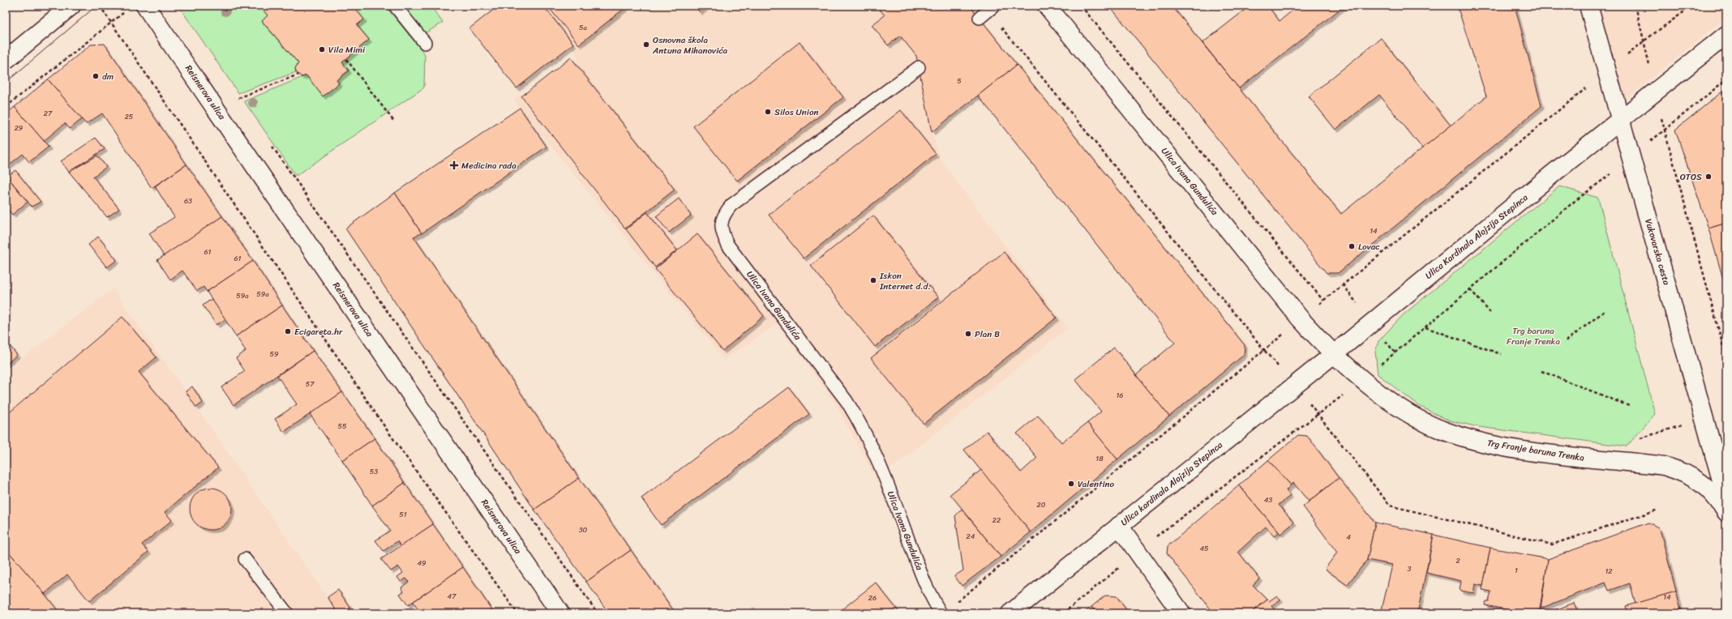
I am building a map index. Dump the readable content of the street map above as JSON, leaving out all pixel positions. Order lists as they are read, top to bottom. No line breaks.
{"streets":{"street":["Reisnerova ulica","Ulica Ivana Gundulića","Ulica Kardinala Alojzija Stepinca","Vukovarska cesta","Trg Franje baruna Trenka","Ulica kardinala Alojzija Stepinca"]},"crossings":[["Ulica Ivana Gundulića","Ulica Kardinala Alojzija Stepinca"],["Ulica Ivana Gundulića","Trg Franje baruna Trenka"],["Ulica Ivana Gundulića","Ulica kardinala Alojzija Stepinca"],["Ulica Kardinala Alojzija Stepinca","Vukovarska cesta"],["Ulica Kardinala Alojzija Stepinca","Trg Franje baruna Trenka"],["Ulica Kardinala Alojzija Stepinca","Ulica kardinala Alojzija Stepinca"],["Trg Franje baruna Trenka","Ulica kardinala Alojzija Stepinca"]],"parks":["Trg baruna Franje Trenka"],"places":{"other":["Osnovna škola Antuna Mihanovića","Vila Mimi","dm","Silos Union","OTOS","Lovac","Iskon Internet d.d.","Ecigareta.hr","Plan B","Valentino"],"health":["Medicina rada"]},"house_numbers":["5a","5","27","25","29","63","14","61","61","59a","59a","59","57","16","55","18","53","43","20","51","22","30","24","4","45","2","49","3","1","12","47","14","26"]}
